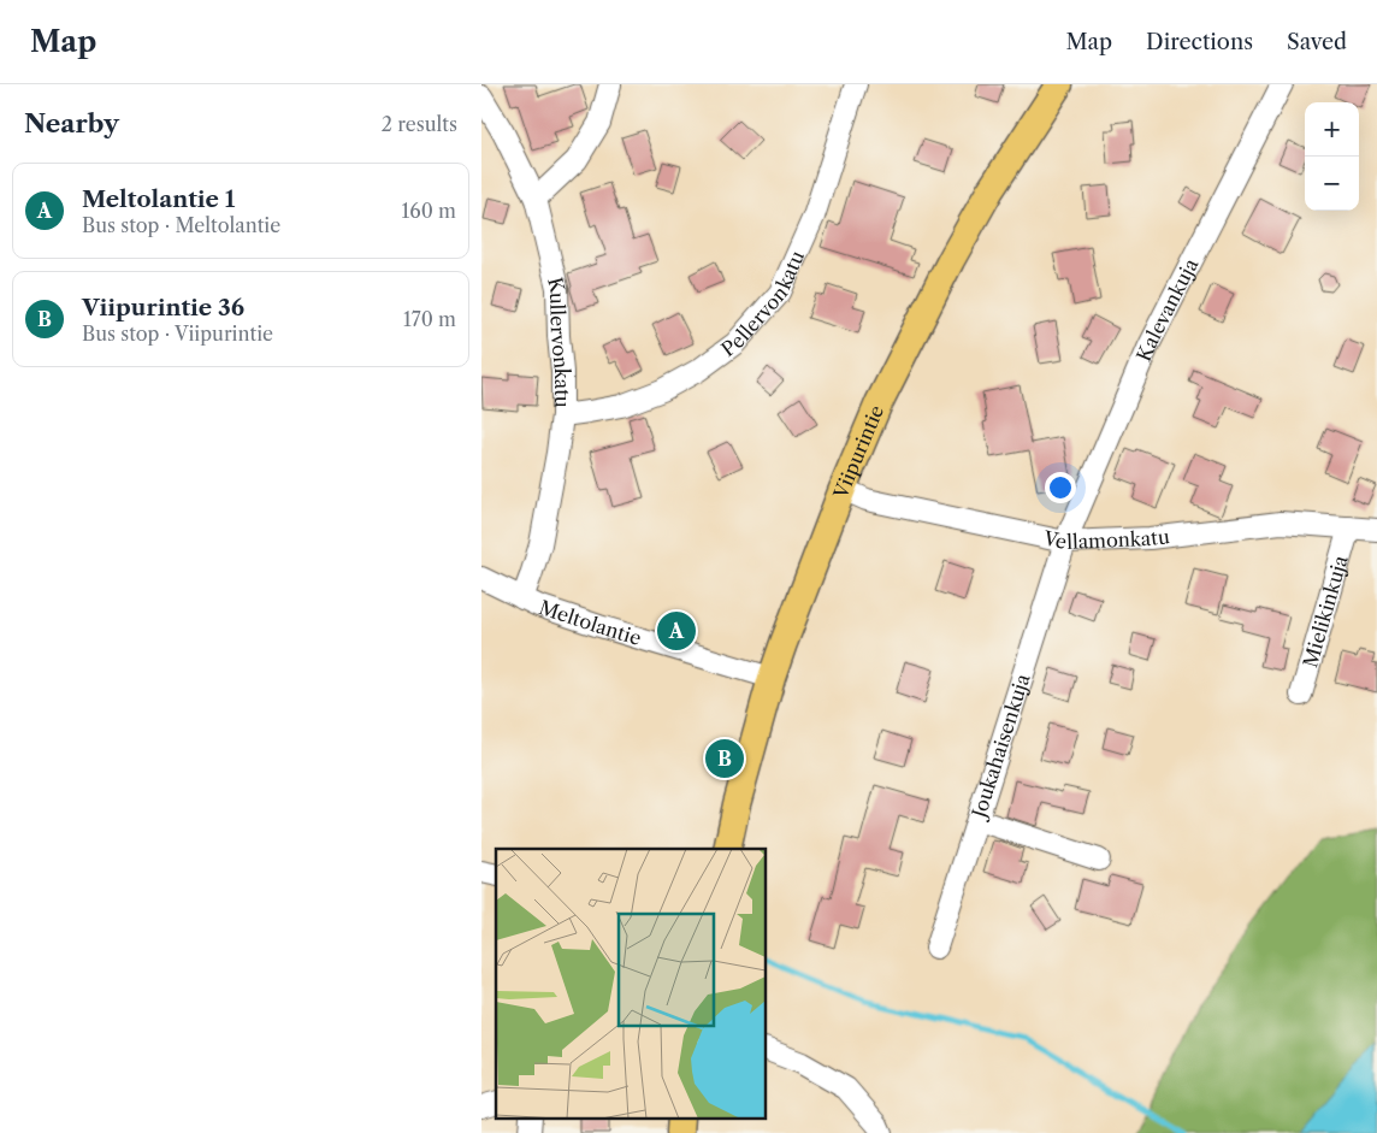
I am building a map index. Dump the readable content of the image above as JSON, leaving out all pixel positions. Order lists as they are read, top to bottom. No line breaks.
{"streets":{"main road":["Viipurintie"],"street":["Pellervonkatu","Kalevankuja","Kullervonkatu","Vellamonkatu","Mielikinkuja","Meltolantie","Joukahaisenkuja"]},"crossings":[["Pellervonkatu","Kullervonkatu"],["Kalevankuja","Vellamonkatu"],["Kalevankuja","Joukahaisenkuja"],["Kullervonkatu","Meltolantie"],["Viipurintie","Vellamonkatu"],["Viipurintie","Meltolantie"],["Vellamonkatu","Mielikinkuja"],["Vellamonkatu","Joukahaisenkuja"]],"page":{"header":"Map","nav":["Map","Directions","Saved"],"heading":["Nearby","2 results"],"map_buttons":["+","−"],"list":[{"mark":"A","name":"Meltolantie 1","note":"Bus stop · Meltolantie","value":"160 m"},{"mark":"B","name":"Viipurintie 36","note":"Bus stop · Viipurintie","value":"170 m"}],"pins":["A","B"]}}
